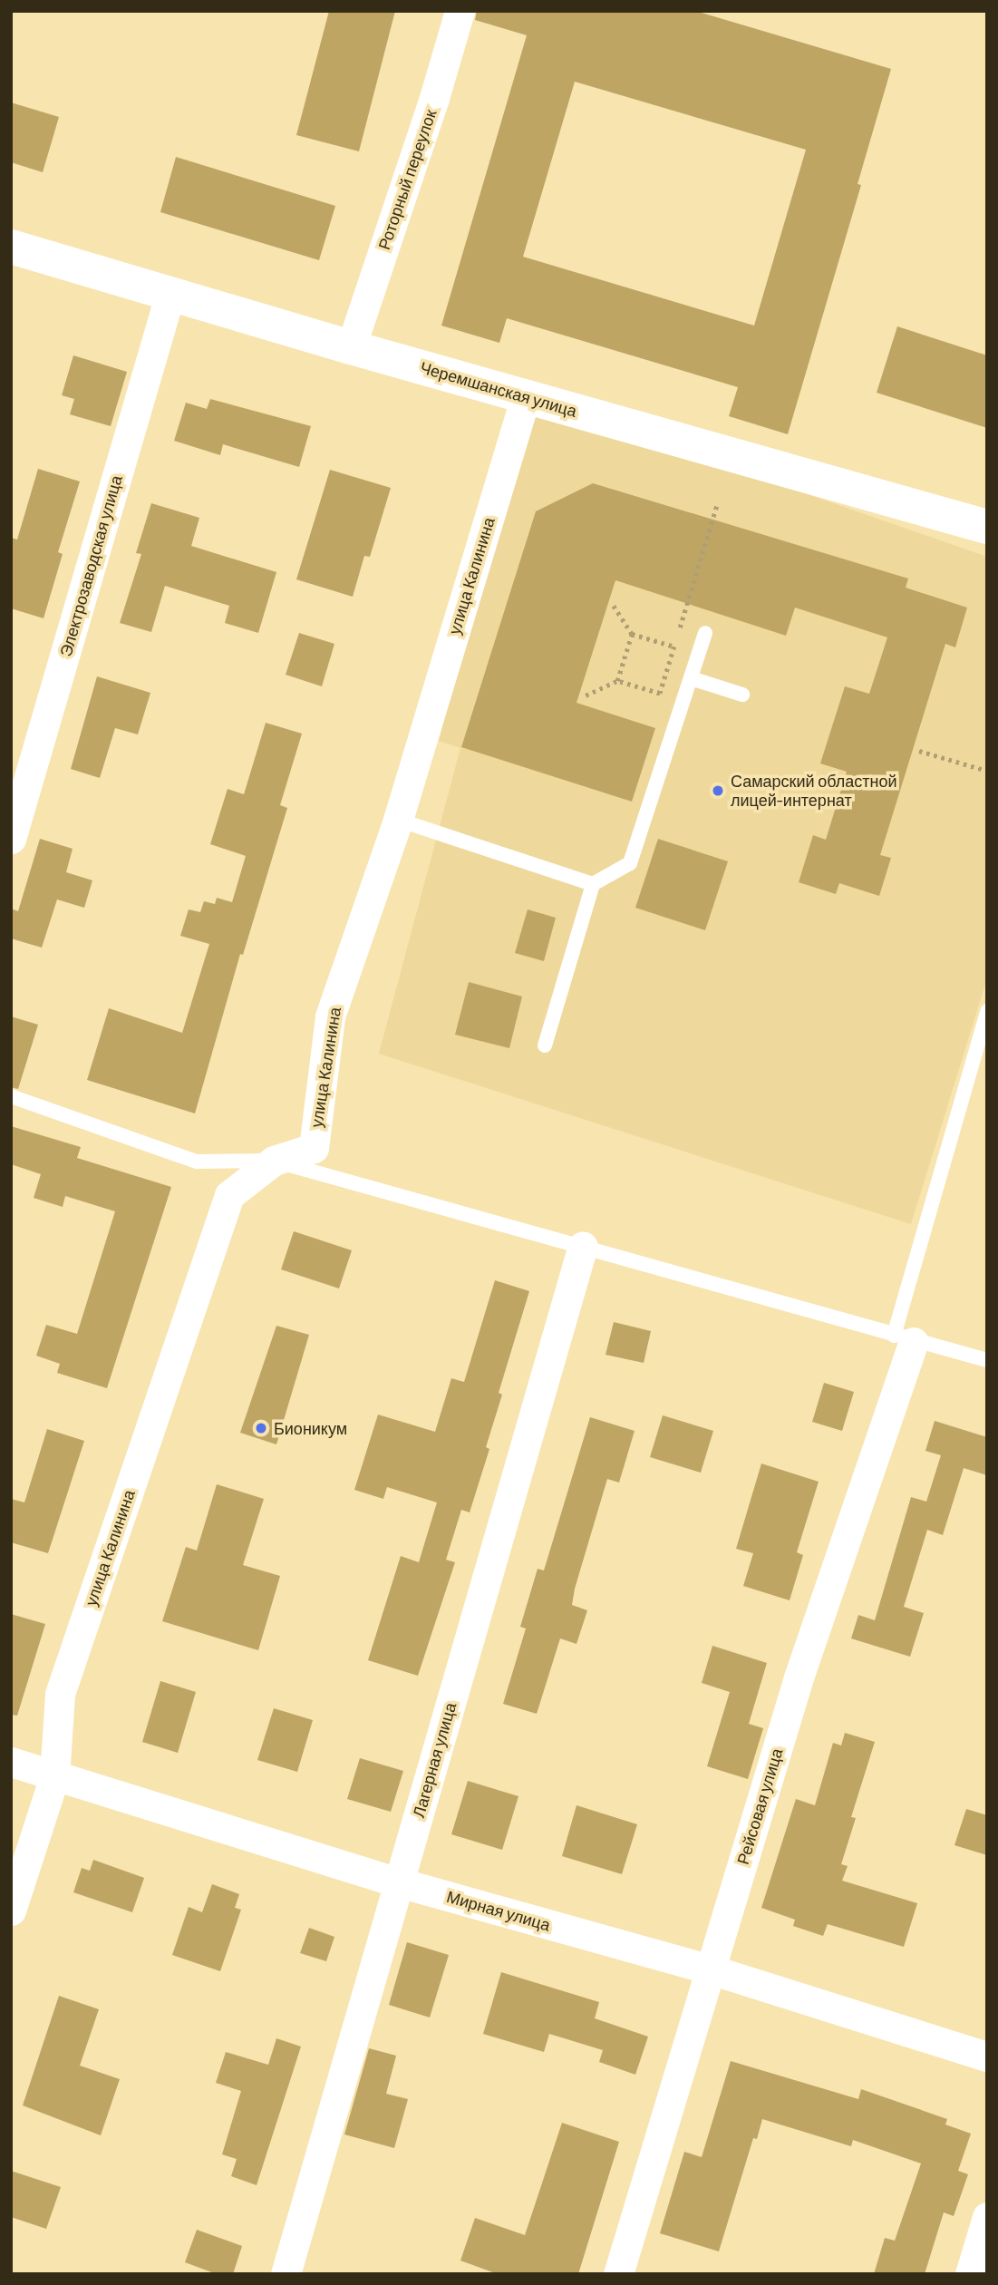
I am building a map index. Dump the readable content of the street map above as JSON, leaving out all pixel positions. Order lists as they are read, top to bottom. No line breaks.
{"streets":{"street":["Роторный переулок","Черемшанская улица","Электрозаводская улица","улица Калинина","Лагерная улица","Рейсовая улица","Мирная улица"]},"crossings":[["Роторный переулок","Черемшанская улица"],["Черемшанская улица","Электрозаводская улица"],["Черемшанская улица","улица Калинина"],["улица Калинина","Мирная улица"],["Лагерная улица","Мирная улица"],["Рейсовая улица","Мирная улица"]],"places":["Самарский областной лицей-интернат","Бионикум"]}
